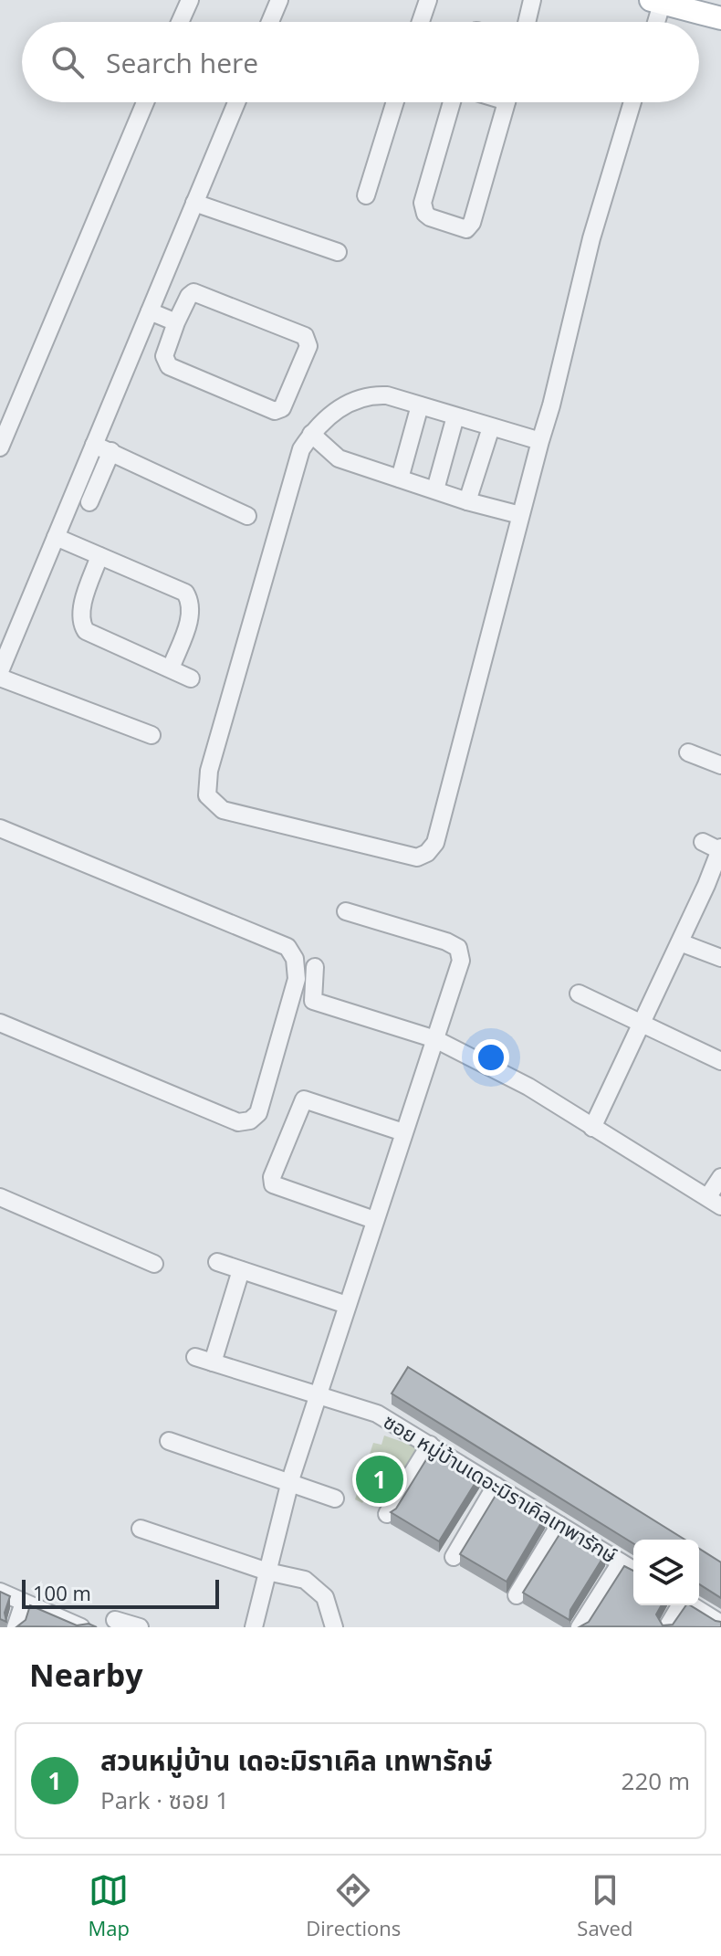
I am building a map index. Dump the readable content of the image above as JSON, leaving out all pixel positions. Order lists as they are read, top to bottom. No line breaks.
{"streets":{"street":["ซอย หมู่บ้านเดอะมิราเคิลเทพารักษ์"]},"scale_bar":"100 m","page":{"search":"Search here","pins":"1","scale":"100 m","heading":"Nearby","list":[{"mark":"1","name":"สวนหมู่บ้าน เดอะมิราเคิล เทพารักษ์","note":"Park · ซอย 1","value":"220 m"}],"nav":["Map","Directions","Saved"]}}
